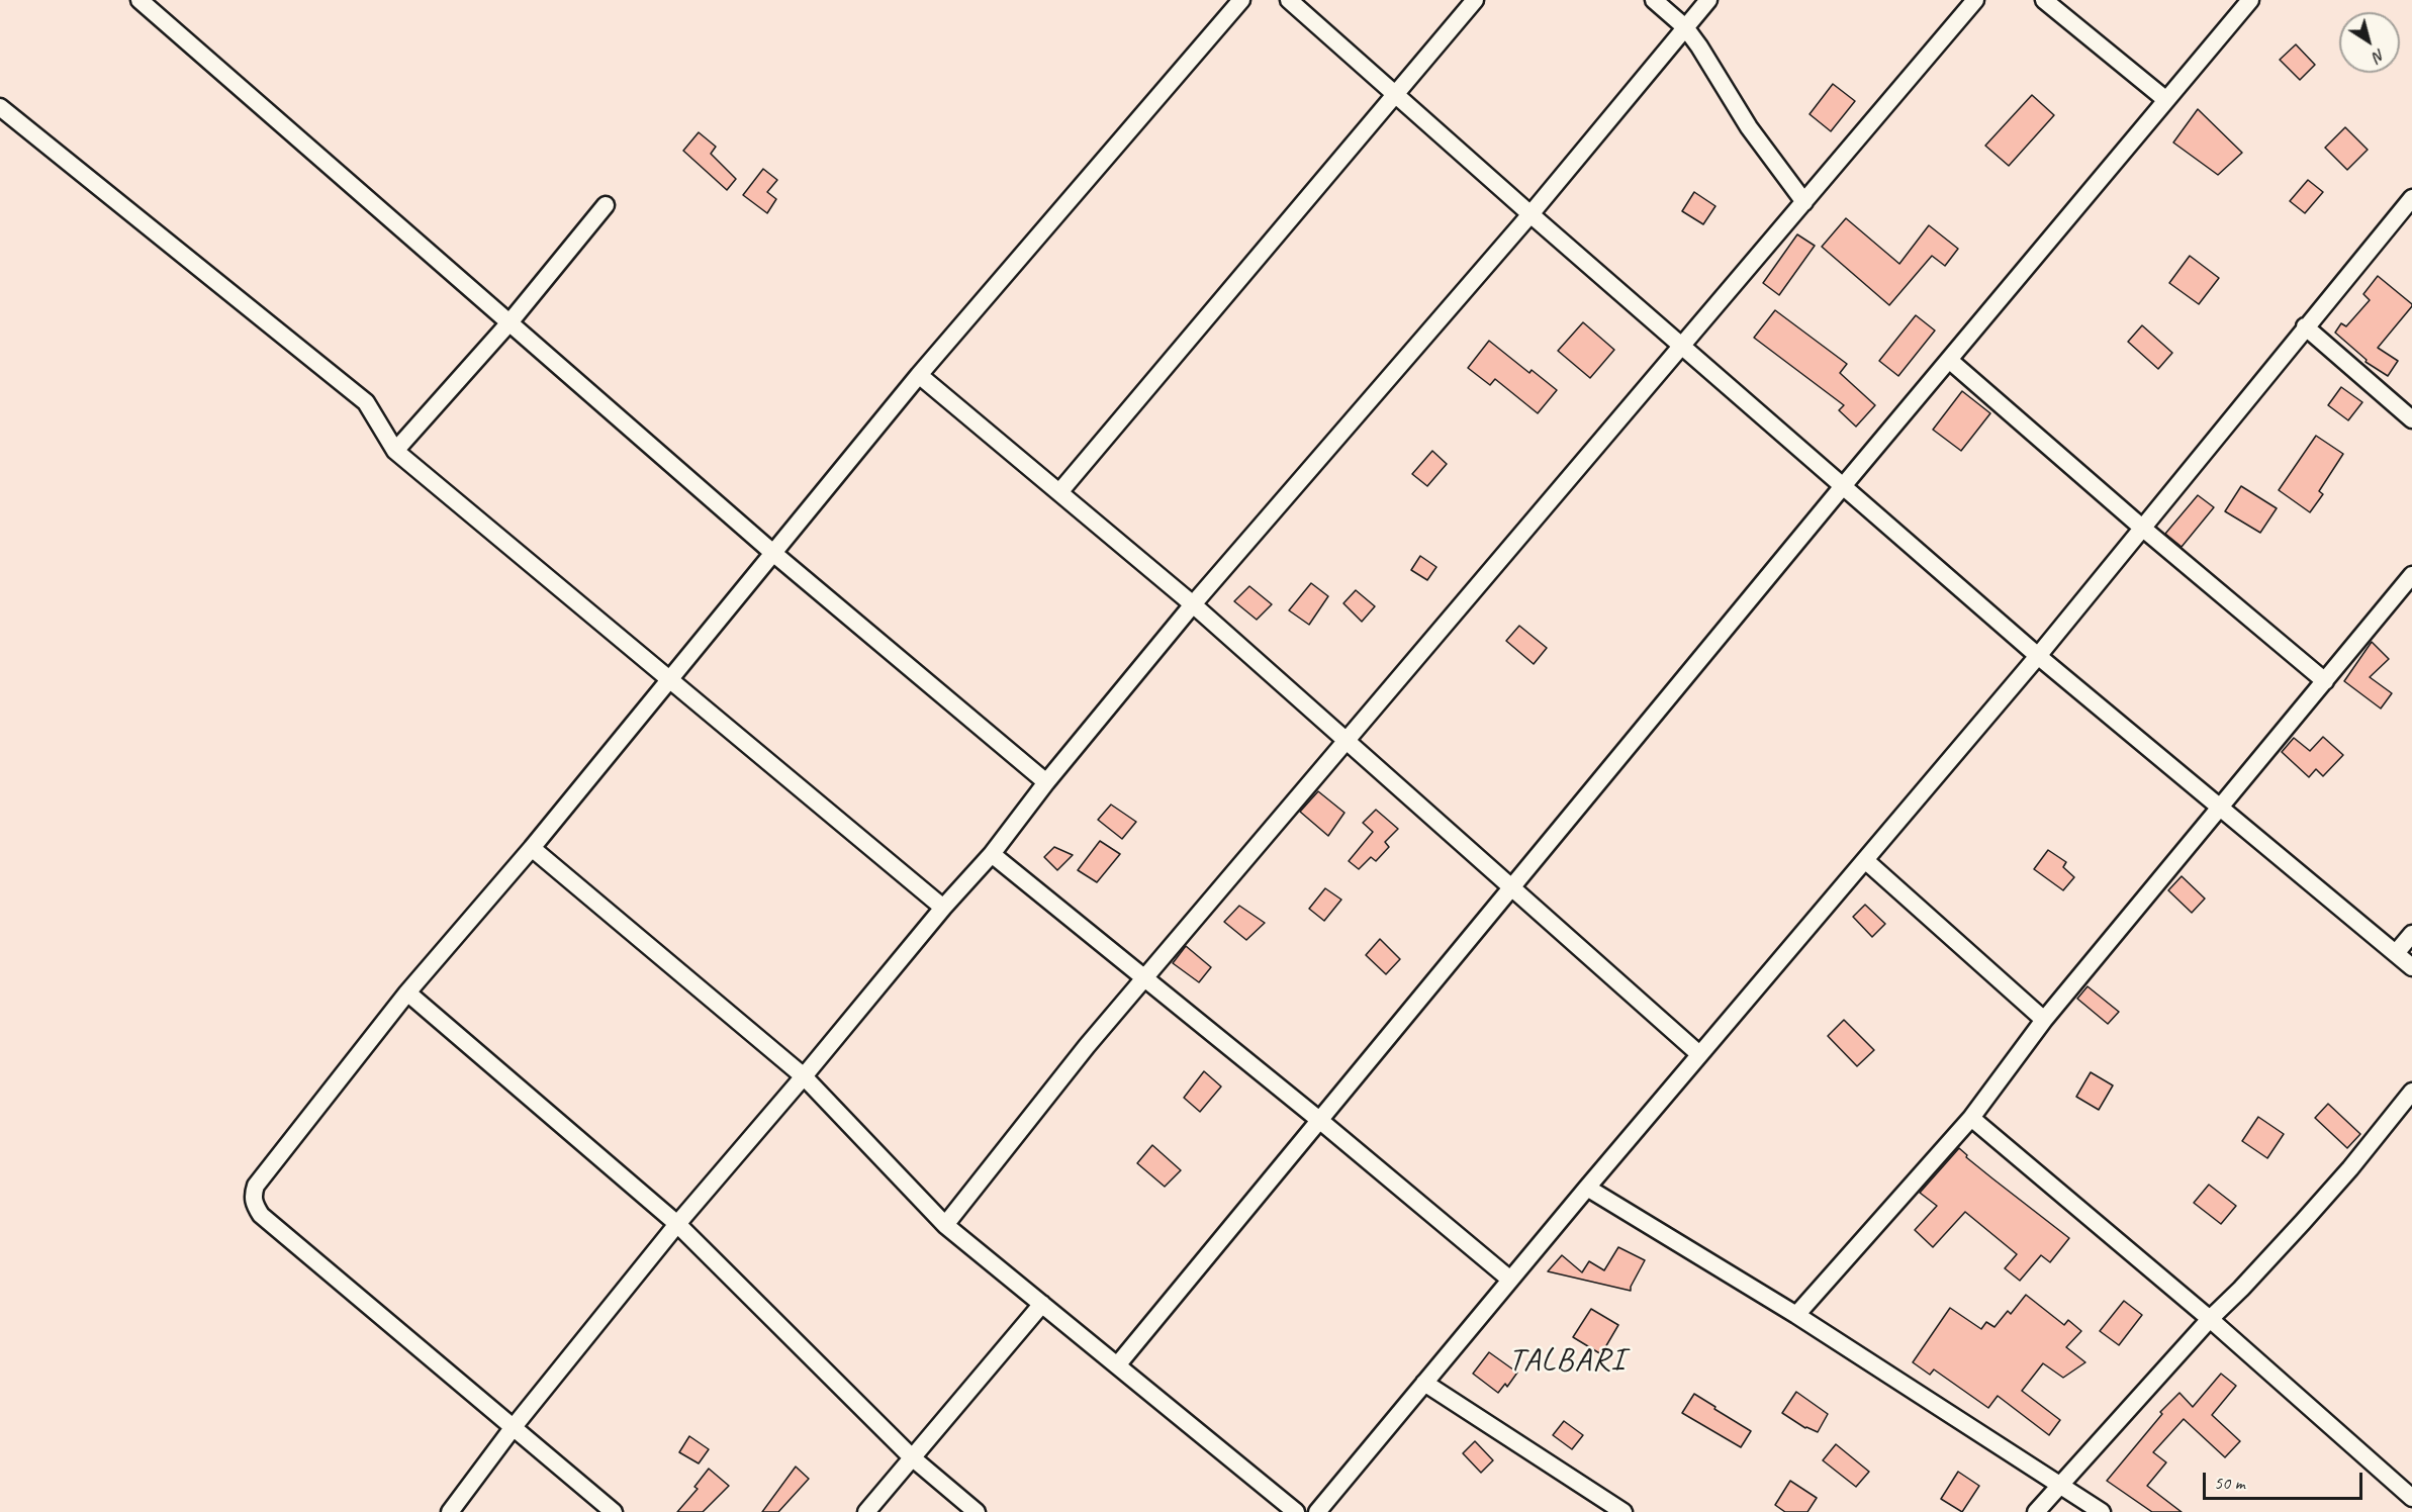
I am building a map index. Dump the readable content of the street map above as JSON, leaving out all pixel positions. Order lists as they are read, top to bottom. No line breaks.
{"districts":["TALBARI"],"scale_bar":"50 m","north":"bottom right"}
